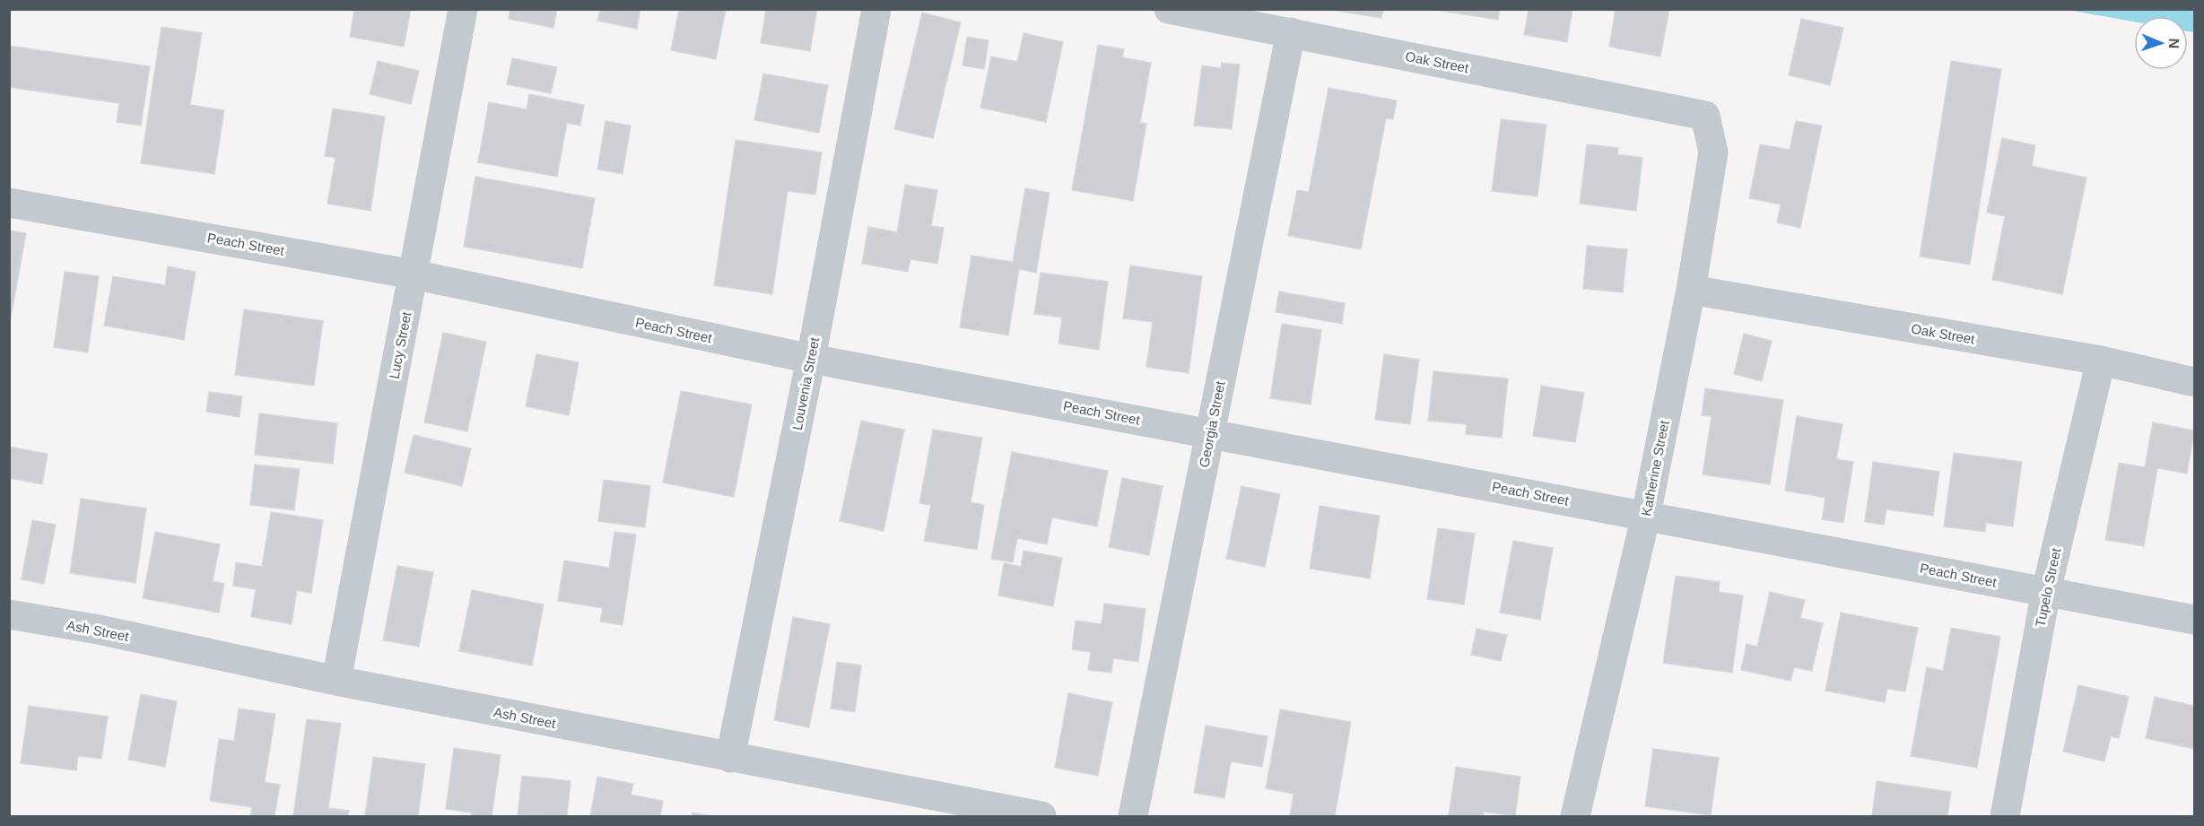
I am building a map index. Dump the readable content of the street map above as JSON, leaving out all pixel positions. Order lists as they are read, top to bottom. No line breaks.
{"streets":{"street":["Oak Street","Peach Street","Lucy Street","Louvenia Street","Georgia Street","Katherine Street","Tupelo Street","Ash Street"]},"crossings":[["Oak Street","Georgia Street"],["Oak Street","Katherine Street"],["Oak Street","Tupelo Street"],["Peach Street","Lucy Street"],["Peach Street","Louvenia Street"],["Peach Street","Georgia Street"],["Peach Street","Katherine Street"],["Peach Street","Tupelo Street"],["Lucy Street","Ash Street"],["Louvenia Street","Ash Street"]],"north":"right"}
